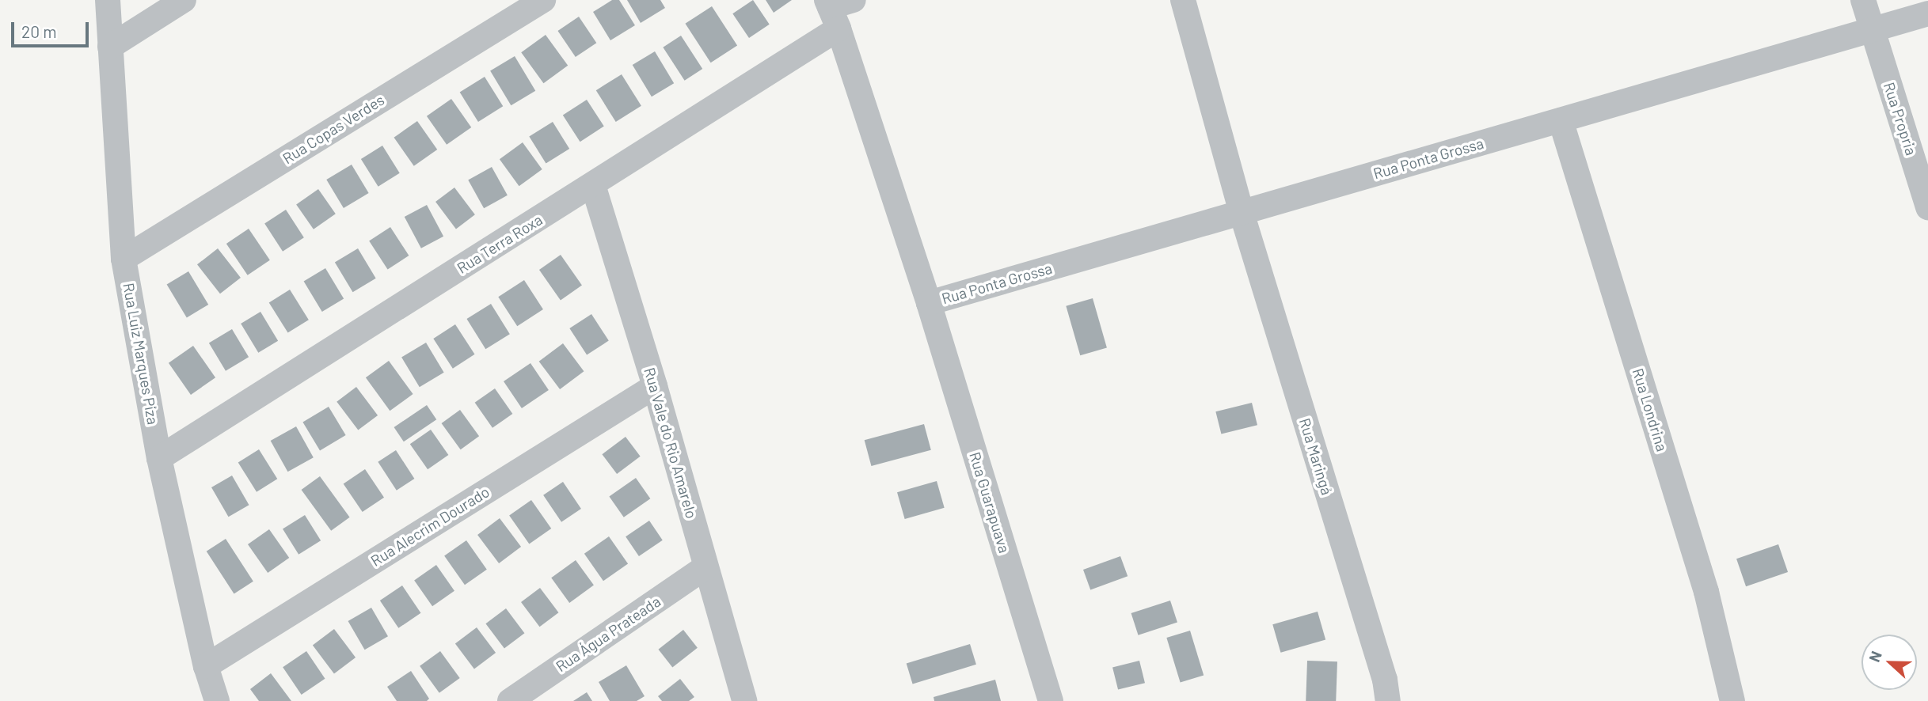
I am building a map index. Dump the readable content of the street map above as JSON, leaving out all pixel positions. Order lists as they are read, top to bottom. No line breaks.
{"streets":{"street":["Rua Propria","Rua Copas Verdes","Rua Ponta Grossa","Rua Terra Roxa","Rua Luiz Marques Piza","Rua Londrina","Rua Vale do Rio Amarelo","Rua Maringá","Rua Guarapuava","Rua Alecrim Dourado","Rua Água Prateada"]},"crossings":[["Rua Propria","Rua Ponta Grossa"],["Rua Copas Verdes","Rua Luiz Marques Piza"],["Rua Ponta Grossa","Rua Londrina"],["Rua Ponta Grossa","Rua Maringá"],["Rua Ponta Grossa","Rua Guarapuava"],["Rua Terra Roxa","Rua Luiz Marques Piza"],["Rua Terra Roxa","Rua Vale do Rio Amarelo"],["Rua Terra Roxa","Rua Guarapuava"],["Rua Luiz Marques Piza","Rua Alecrim Dourado"],["Rua Vale do Rio Amarelo","Rua Alecrim Dourado"],["Rua Vale do Rio Amarelo","Rua Água Prateada"]],"scale_bar":"20 m","north":"left"}
